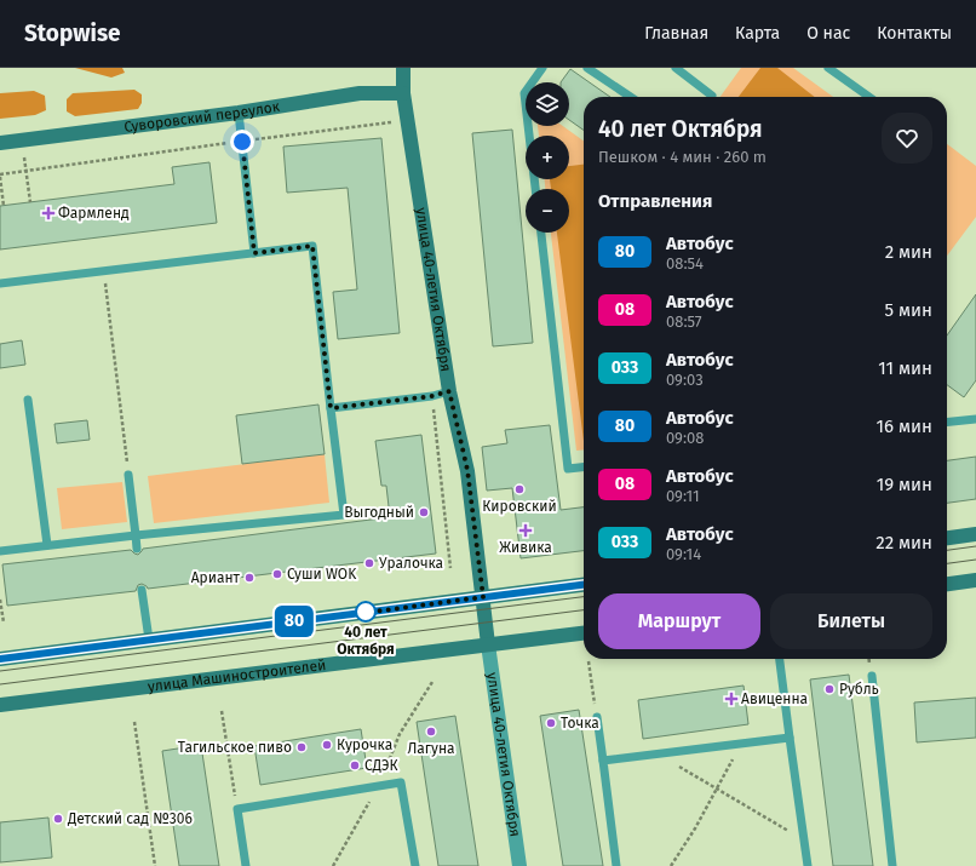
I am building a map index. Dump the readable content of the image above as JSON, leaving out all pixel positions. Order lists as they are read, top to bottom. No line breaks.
{"streets":{"main road":["Суворовский переулок","улица 40-летия Октября","улица Машиностроителей"]},"crossings":[["Суворовский переулок","улица 40-летия Октября"],["улица 40-летия Октября","улица Машиностроителей"]],"places":{"health":["Фармленд","Живика","Авиценна"],"other":["Кировский","Выгодный","Уралочка","Суши WOK","Ариант","40 лет Октября","Рубль","Точка","Лагуна","Курочка","Тагильское пиво","СДЭК","Детский сад №306"]},"lines":["bus line 80"],"page":{"header":"Stopwise","nav":["Главная","Карта","О нас","Контакты"],"on_map":"80","map_buttons":["+","−"],"heading":[["40 лет Октября","Пешком · 4 мин · 260 m"],"Отправления"],"list":[{"mark":"80","name":"Автобус","note":"08:54","value":"2 мин"},{"mark":"08","name":"Автобус","note":"08:57","value":"5 мин"},{"mark":"033","name":"Автобус","note":"09:03","value":"11 мин"},{"mark":"80","name":"Автобус","note":"09:08","value":"16 мин"},{"mark":"08","name":"Автобус","note":"09:11","value":"19 мин"},{"mark":"033","name":"Автобус","note":"09:14","value":"22 мин"}],"buttons":["Маршрут","Билеты"]}}
